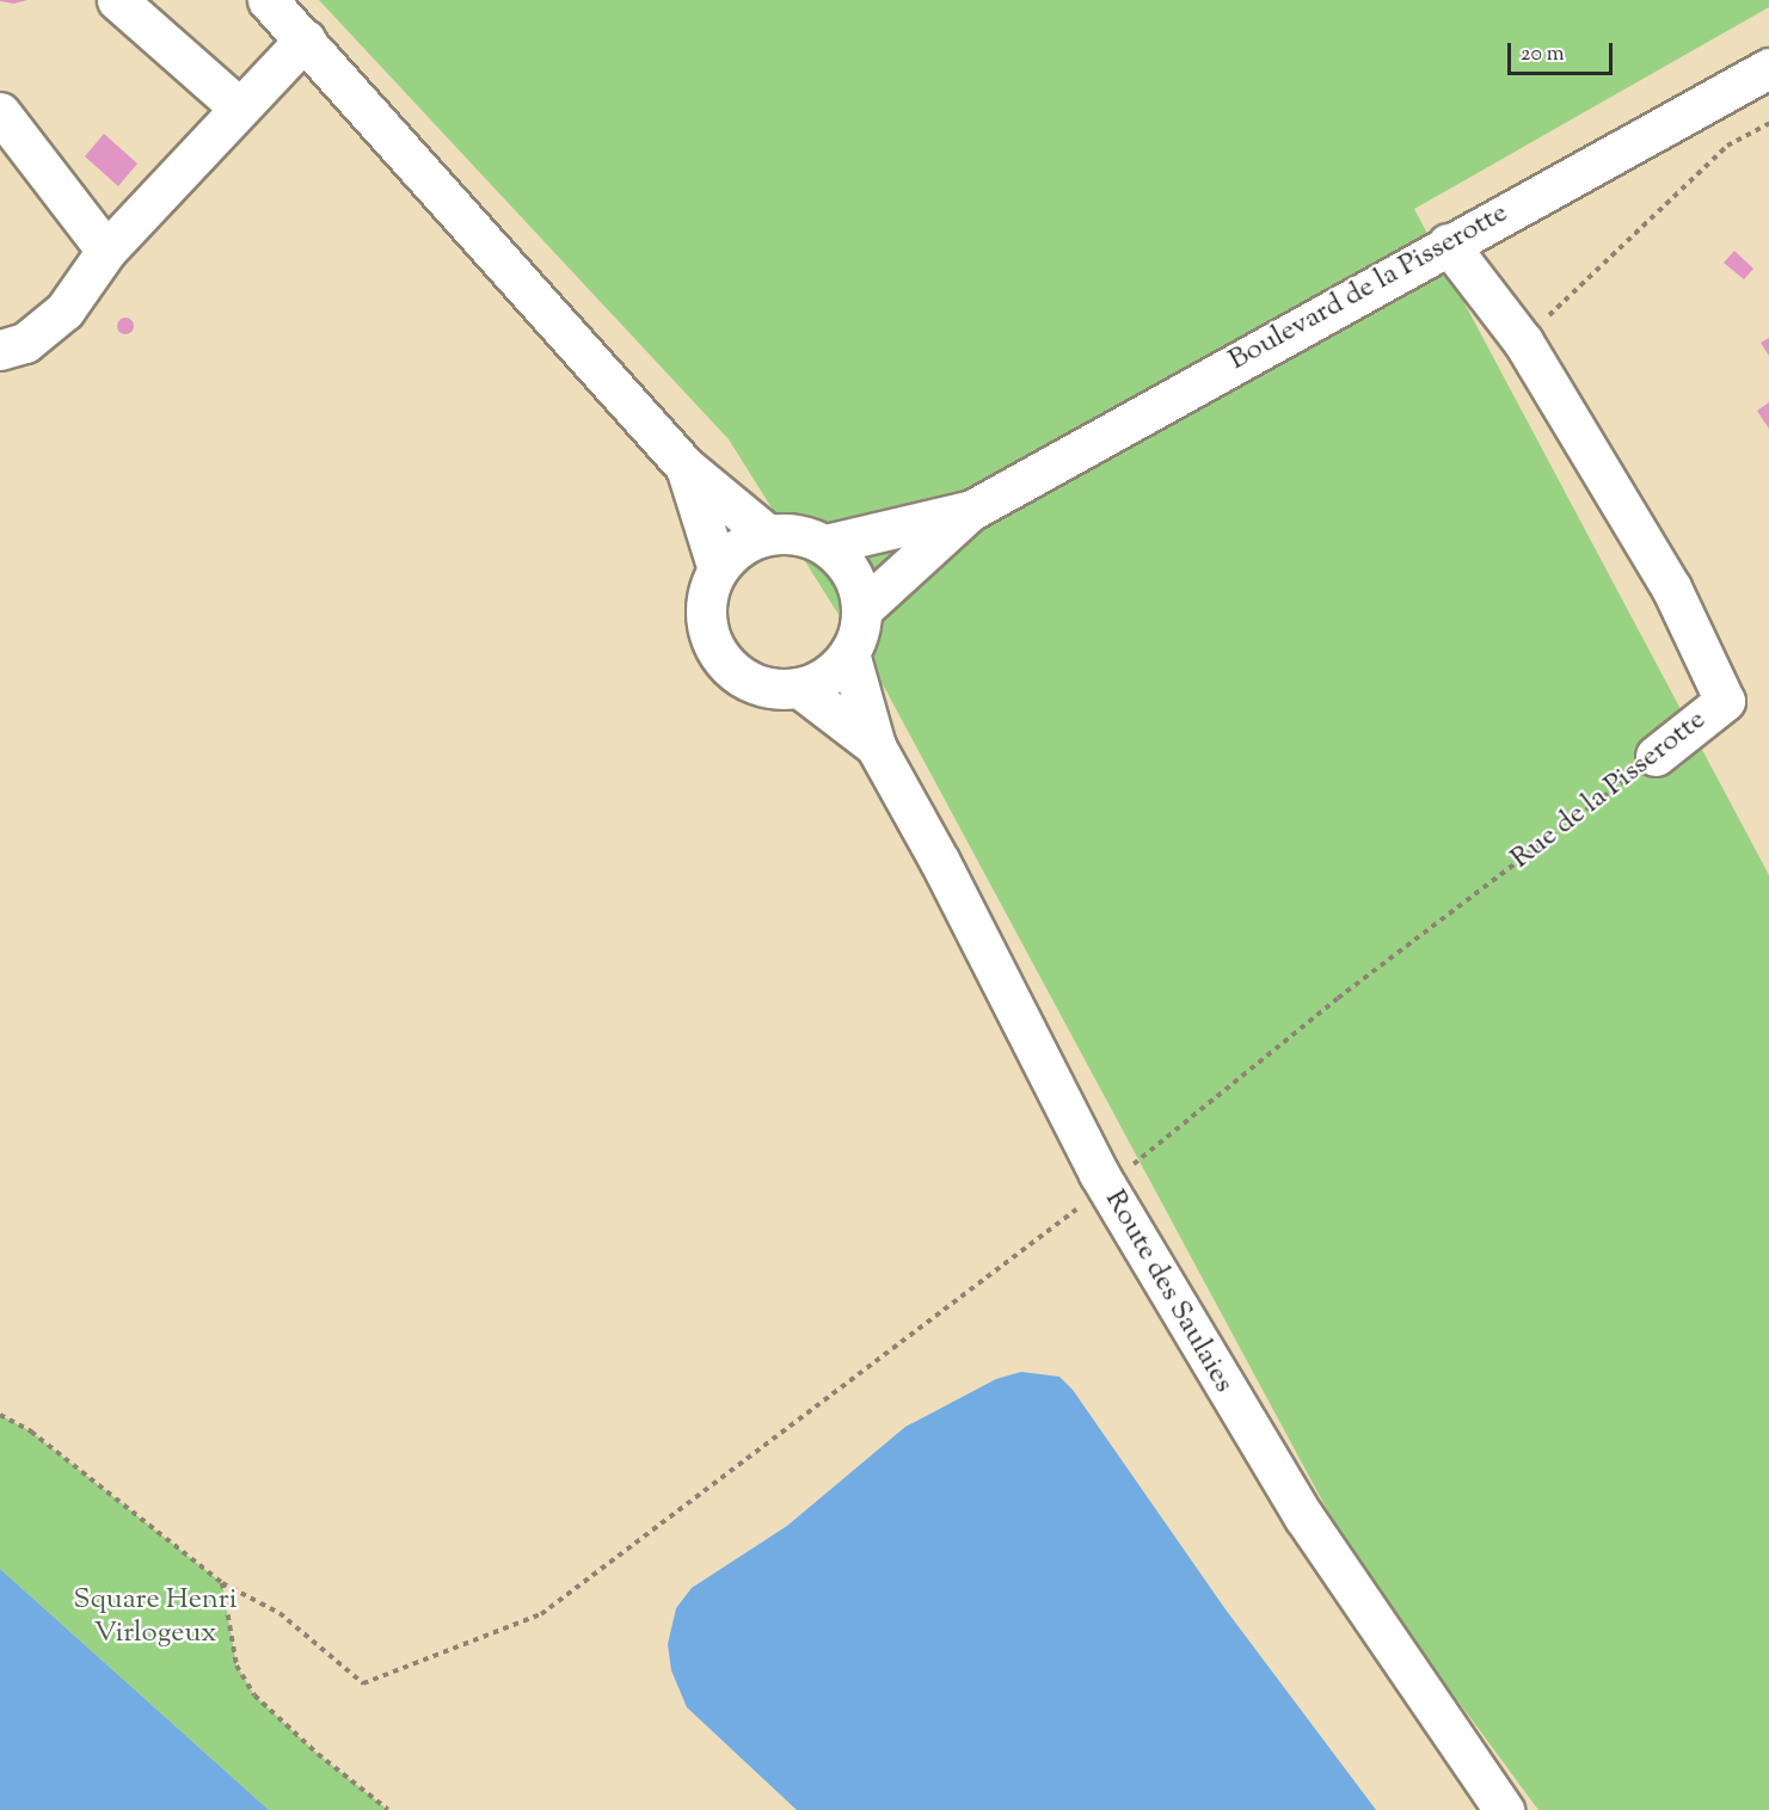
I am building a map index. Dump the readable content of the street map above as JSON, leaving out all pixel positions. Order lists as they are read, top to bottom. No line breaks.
{"streets":{"street":["Boulevard de la Pisserotte","Rue de la Pisserotte","Route des Saulaies"]},"crossings":[["Boulevard de la Pisserotte","Rue de la Pisserotte"],["Rue de la Pisserotte","Route des Saulaies"]],"parks":["Square Henri Virlogeux"],"scale_bar":"20 m"}
